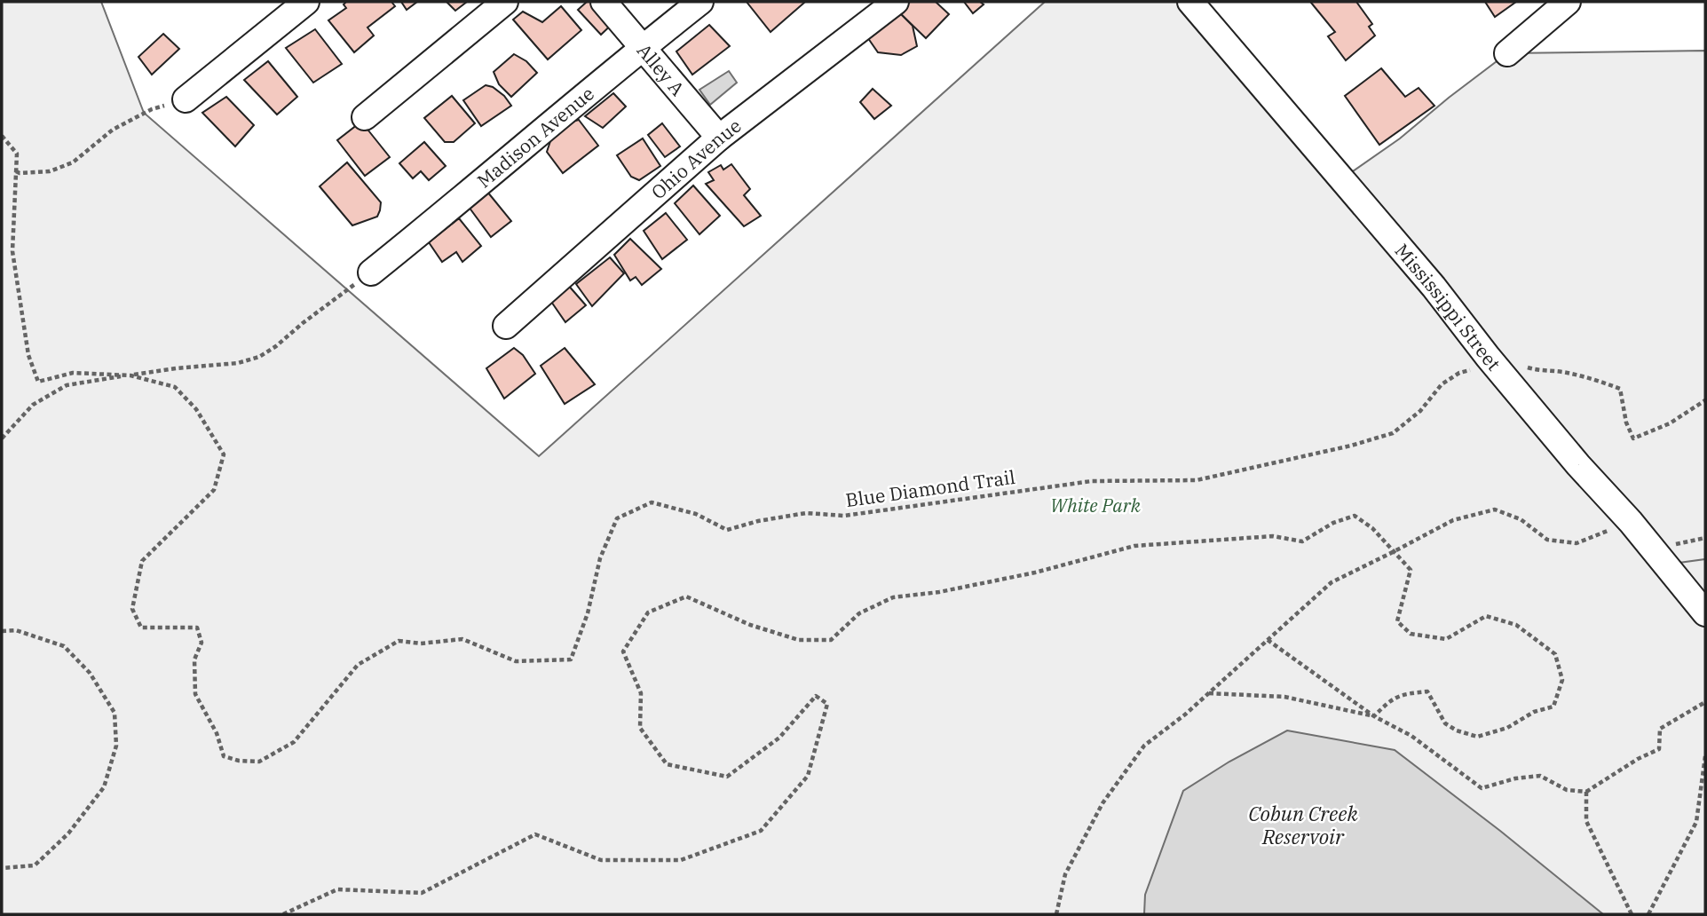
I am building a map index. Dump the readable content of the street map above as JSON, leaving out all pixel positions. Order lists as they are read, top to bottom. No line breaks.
{"streets":{"street":["Alley A","Madison Avenue","Ohio Avenue","Mississippi Street"],"path":["Blue Diamond Trail"]},"crossings":[["Alley A","Madison Avenue"],["Alley A","Ohio Avenue"],["Mississippi Street","Blue Diamond Trail"]],"water":["Cobun Creek Reservoir"],"parks":["White Park"]}
